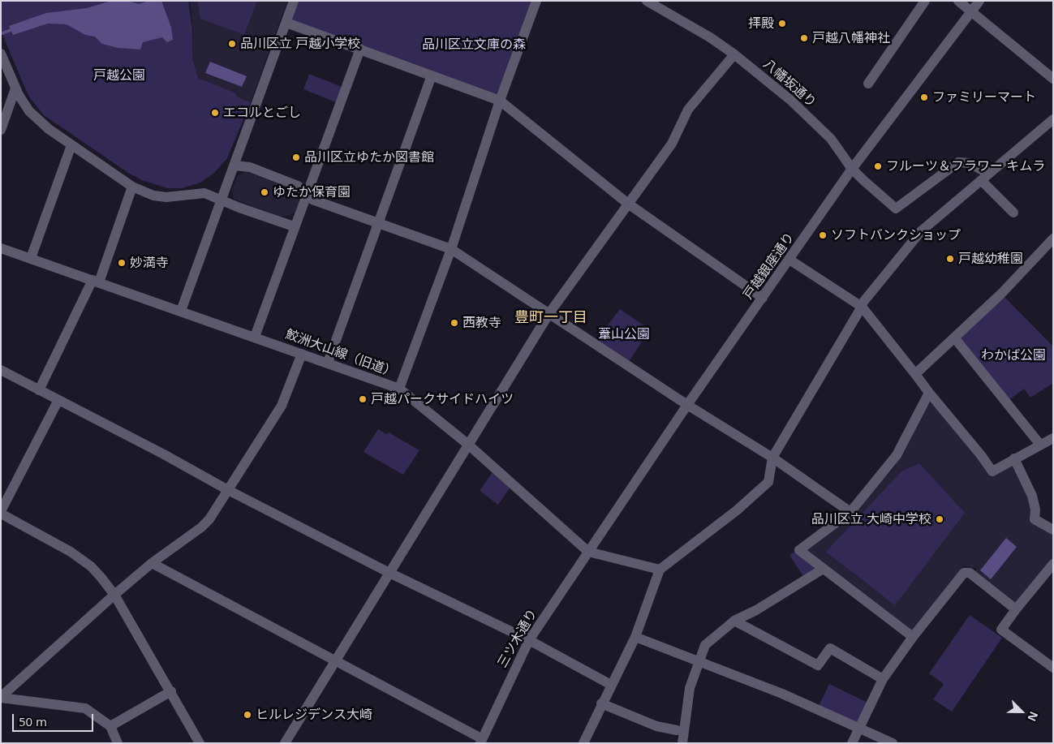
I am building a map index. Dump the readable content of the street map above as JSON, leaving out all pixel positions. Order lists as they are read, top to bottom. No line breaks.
{"streets":{"street":["八幡坂通り","戸越銀座通り","鮫洲大山線（旧道）","三ツ木通り"]},"crossings":[["八幡坂通り","戸越銀座通り"],["戸越銀座通り","三ツ木通り"]],"districts":["豊町一丁目"],"parks":["品川区立文庫の森","戸越公園","葦山公園","わかば公園"],"places":["拝殿","戸越八幡神社","品川区立 戸越小学校","ファミリーマート","エコルとごし","品川区立ゆたか図書館","フルーツ＆フラワー キムラ","ゆたか保育園","ソフトバンクショップ","戸越幼稚園","妙満寺","西教寺","戸越パークサイドハイツ","品川区立 大崎中学校","ヒルレジデンス大崎"],"scale_bar":"50 m","north":"bottom right"}
